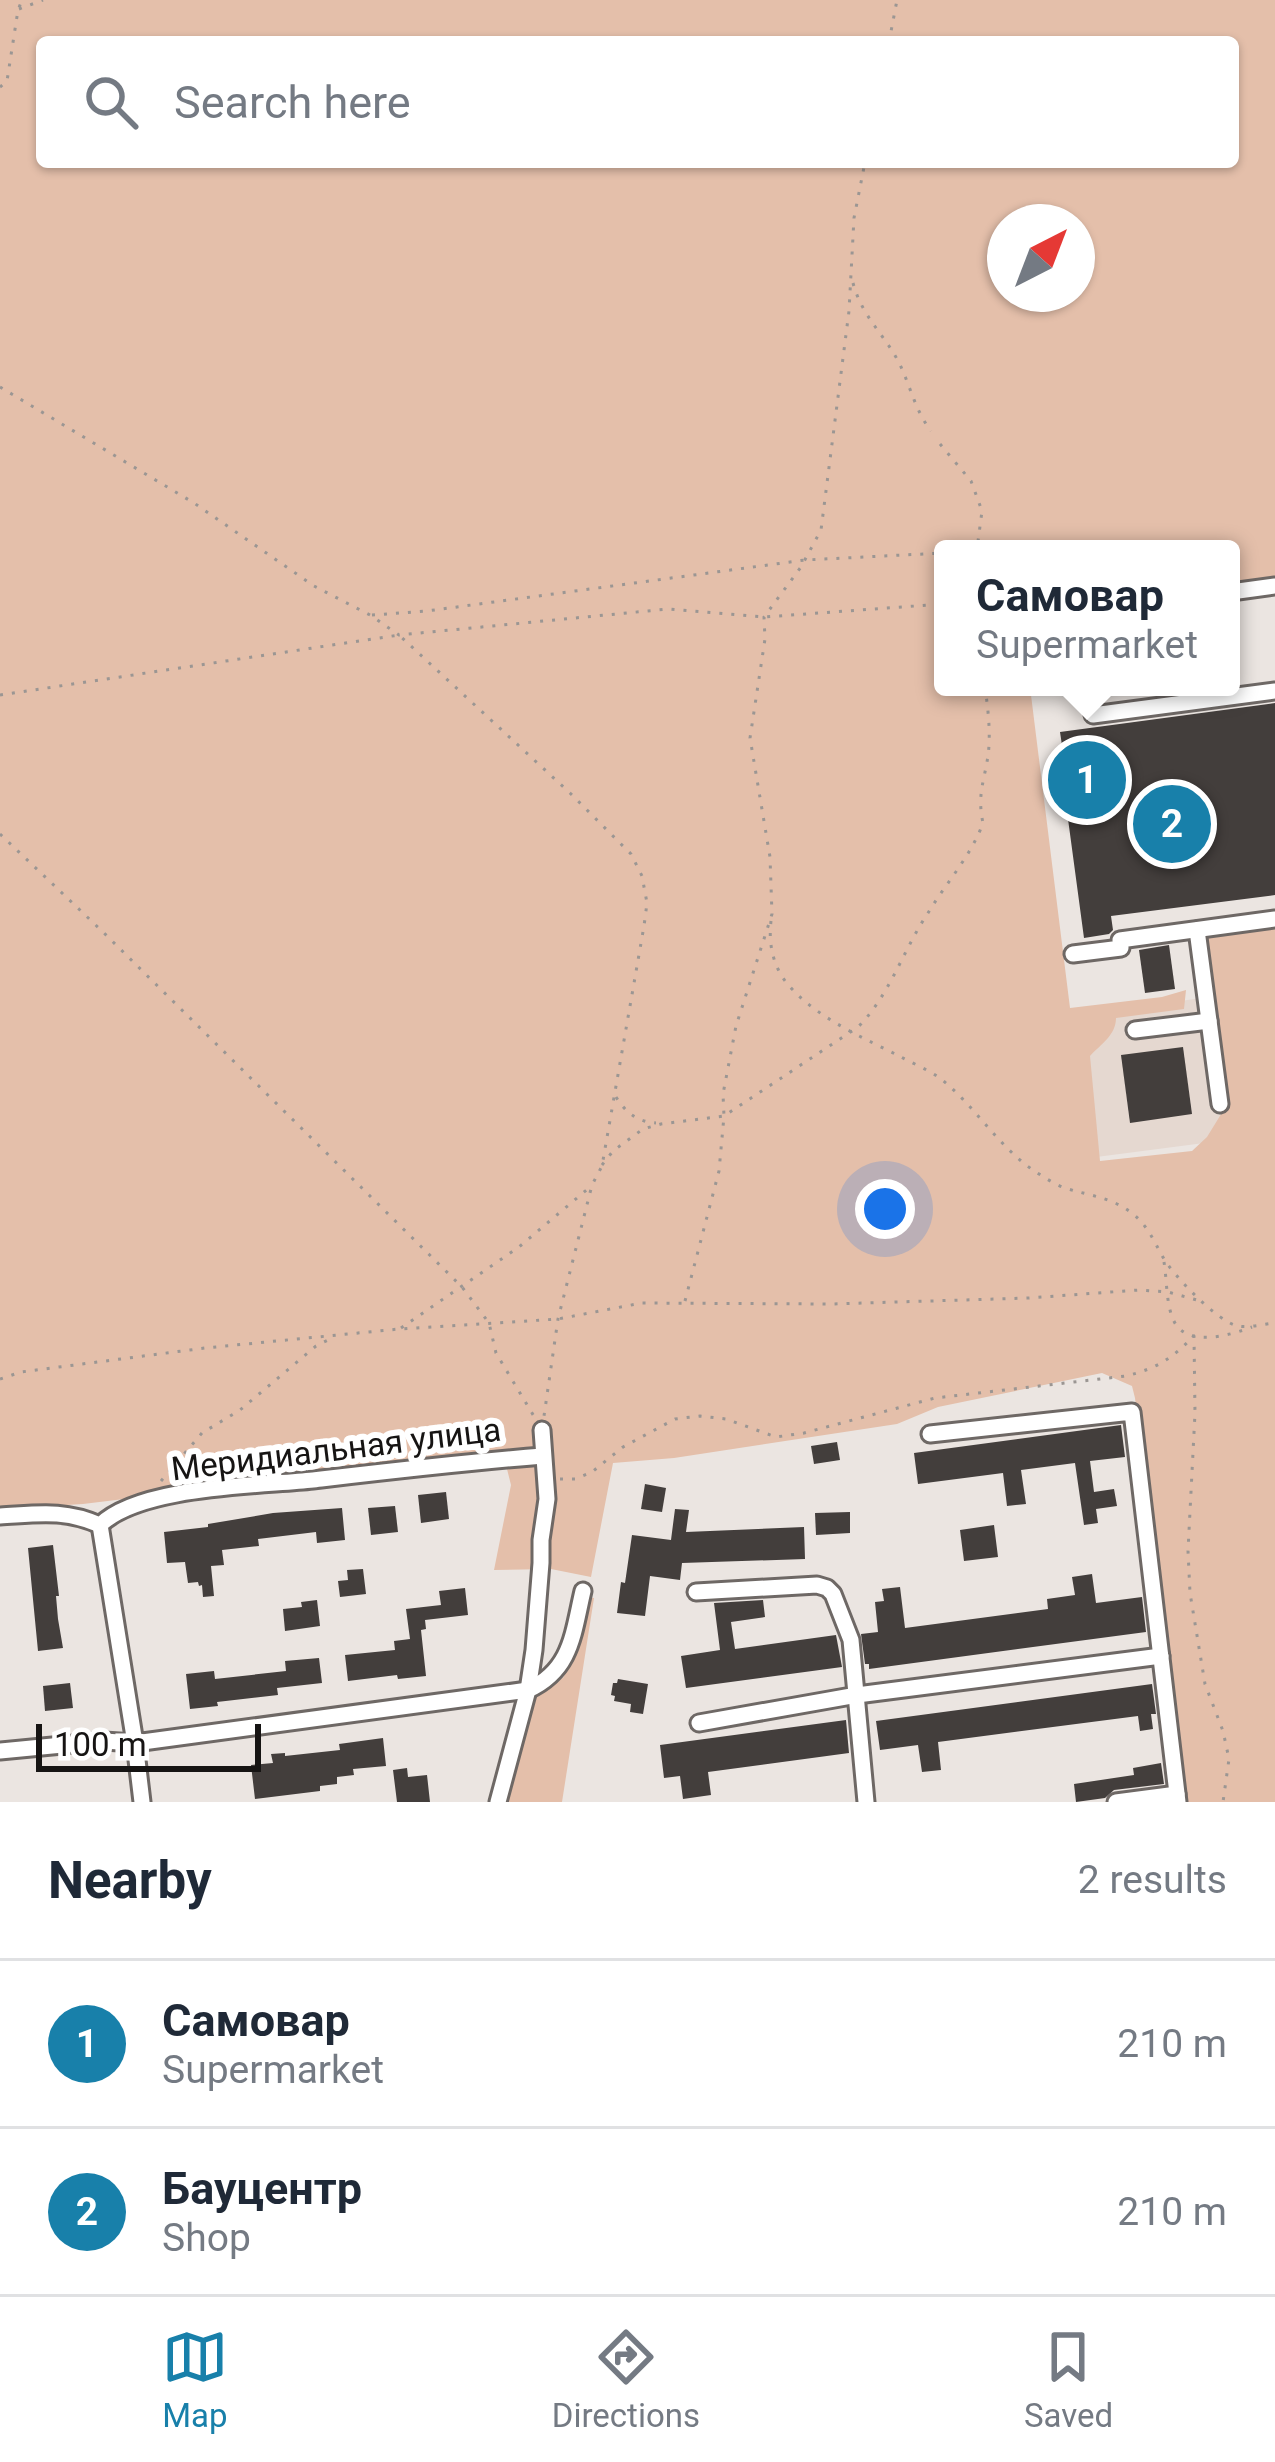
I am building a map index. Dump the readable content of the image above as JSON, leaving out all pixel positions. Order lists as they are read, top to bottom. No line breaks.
{"streets":{"street":["Меридиальная улица"]},"scale_bar":"100 m","north":"top right","page":{"search":"Search here","popup":["Самовар","Supermarket"],"pins":["1","2"],"scale":"100 m","heading":["Nearby","2 results"],"list":[{"mark":"1","name":"Самовар","note":"Supermarket","value":"210 m"},{"mark":"2","name":"Бауцентр","note":"Shop","value":"210 m"}],"nav":["Map","Directions","Saved"]}}
